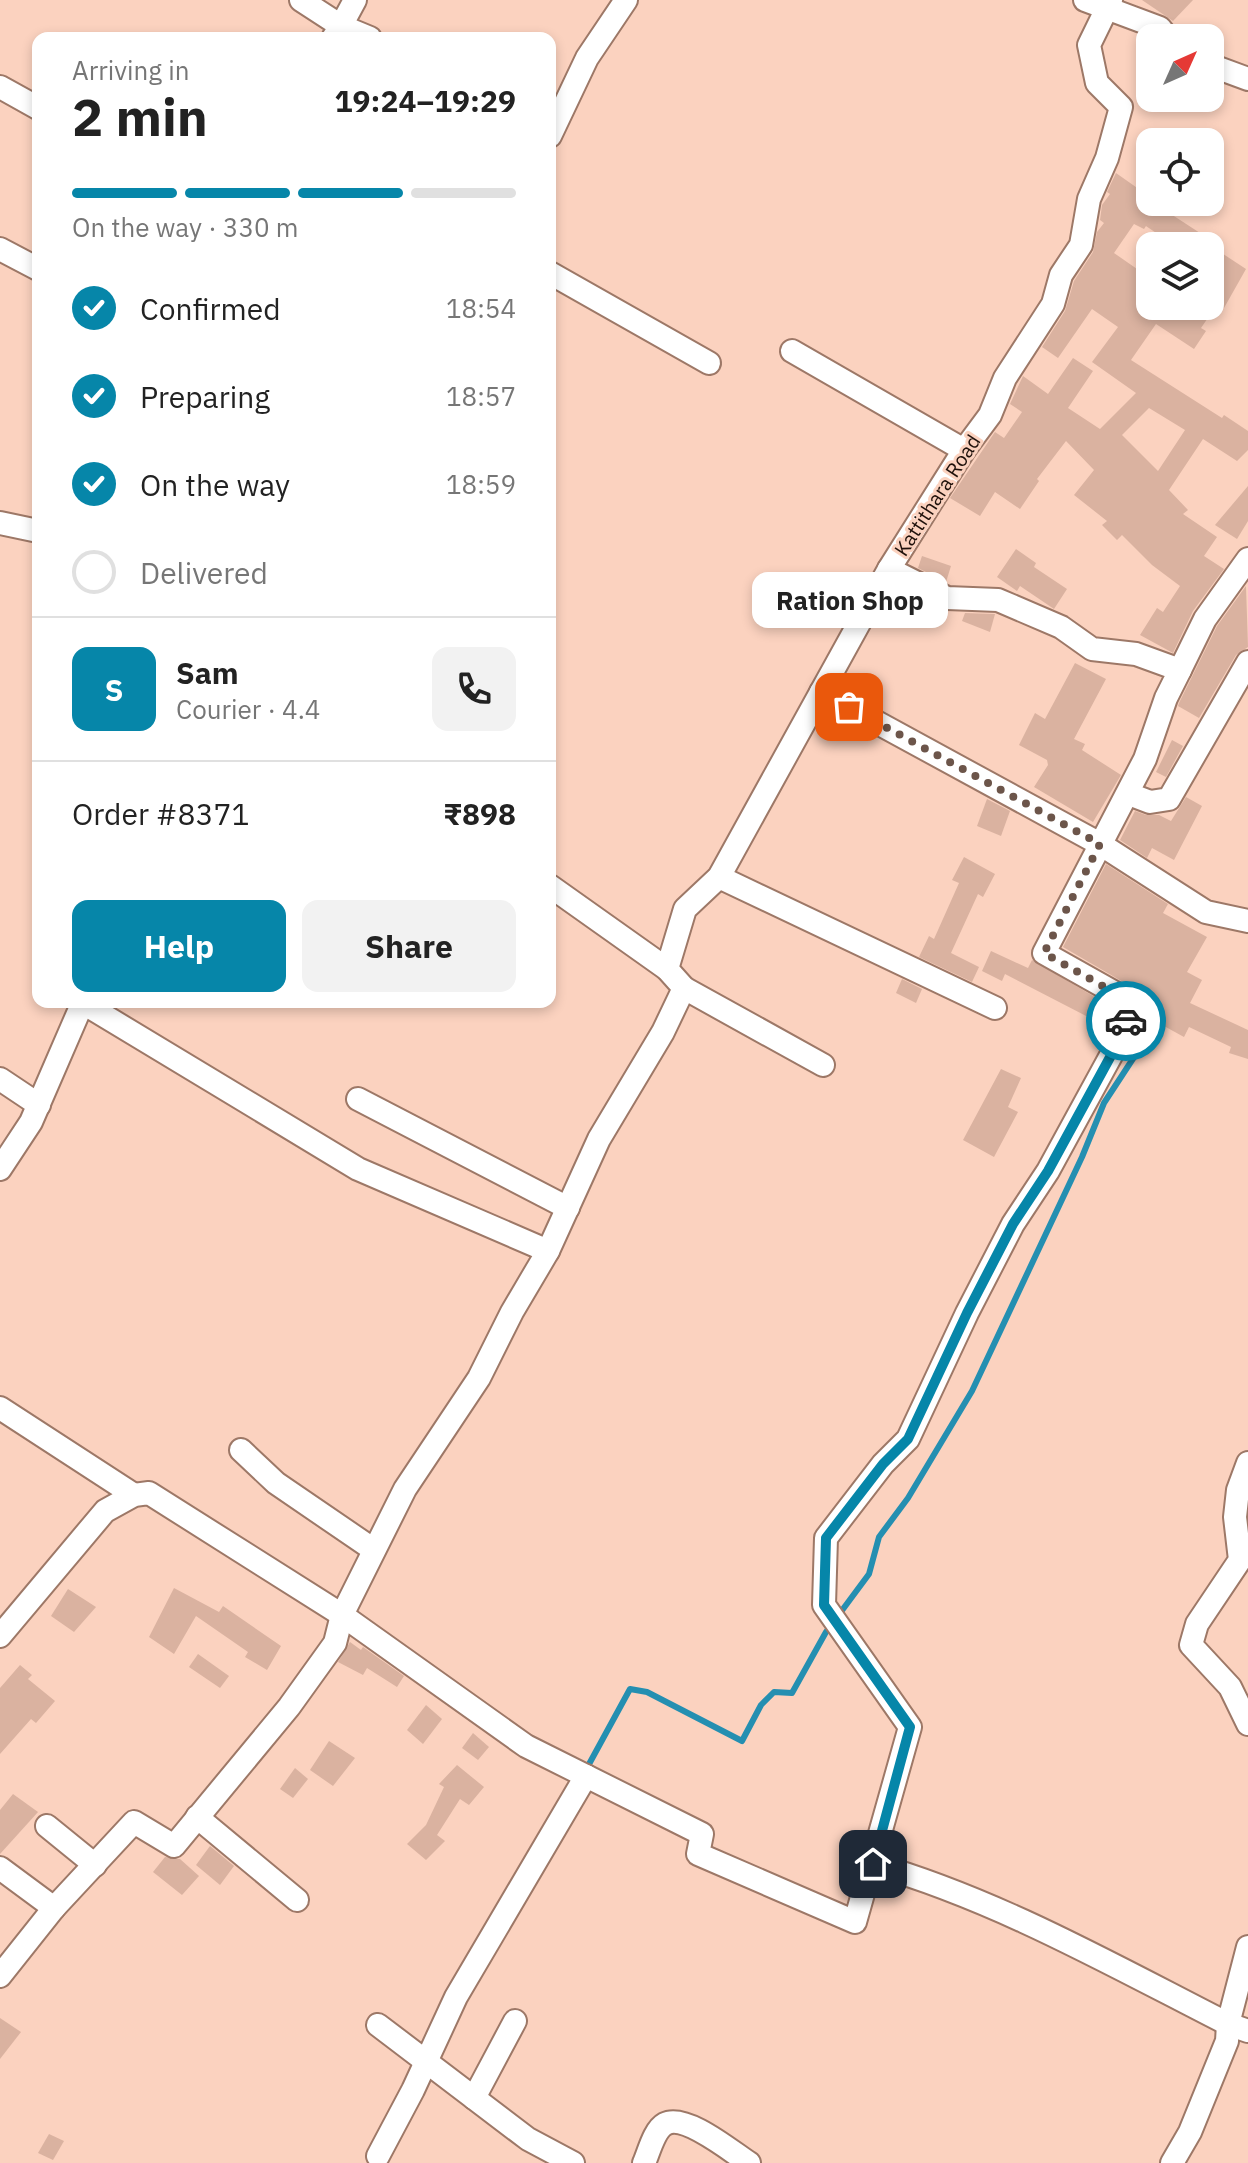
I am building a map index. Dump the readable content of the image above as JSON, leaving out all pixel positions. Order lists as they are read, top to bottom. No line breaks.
{"streets":{"street":["Kattithara Road"]},"places":["Ration Shop"],"north":"top right","page":{"heading":["2 min","Arriving in","19:24–19:29"],"panel":["Sam","Courier · 4.4","Order #8371","₹898"],"bar":"On the way · 330 m","list":[["Confirmed","18:54"],["Preparing","18:57"],["On the way","18:59"],"Delivered"],"bubble":"Ration Shop","round":"S","buttons":["Help","Share"]}}
